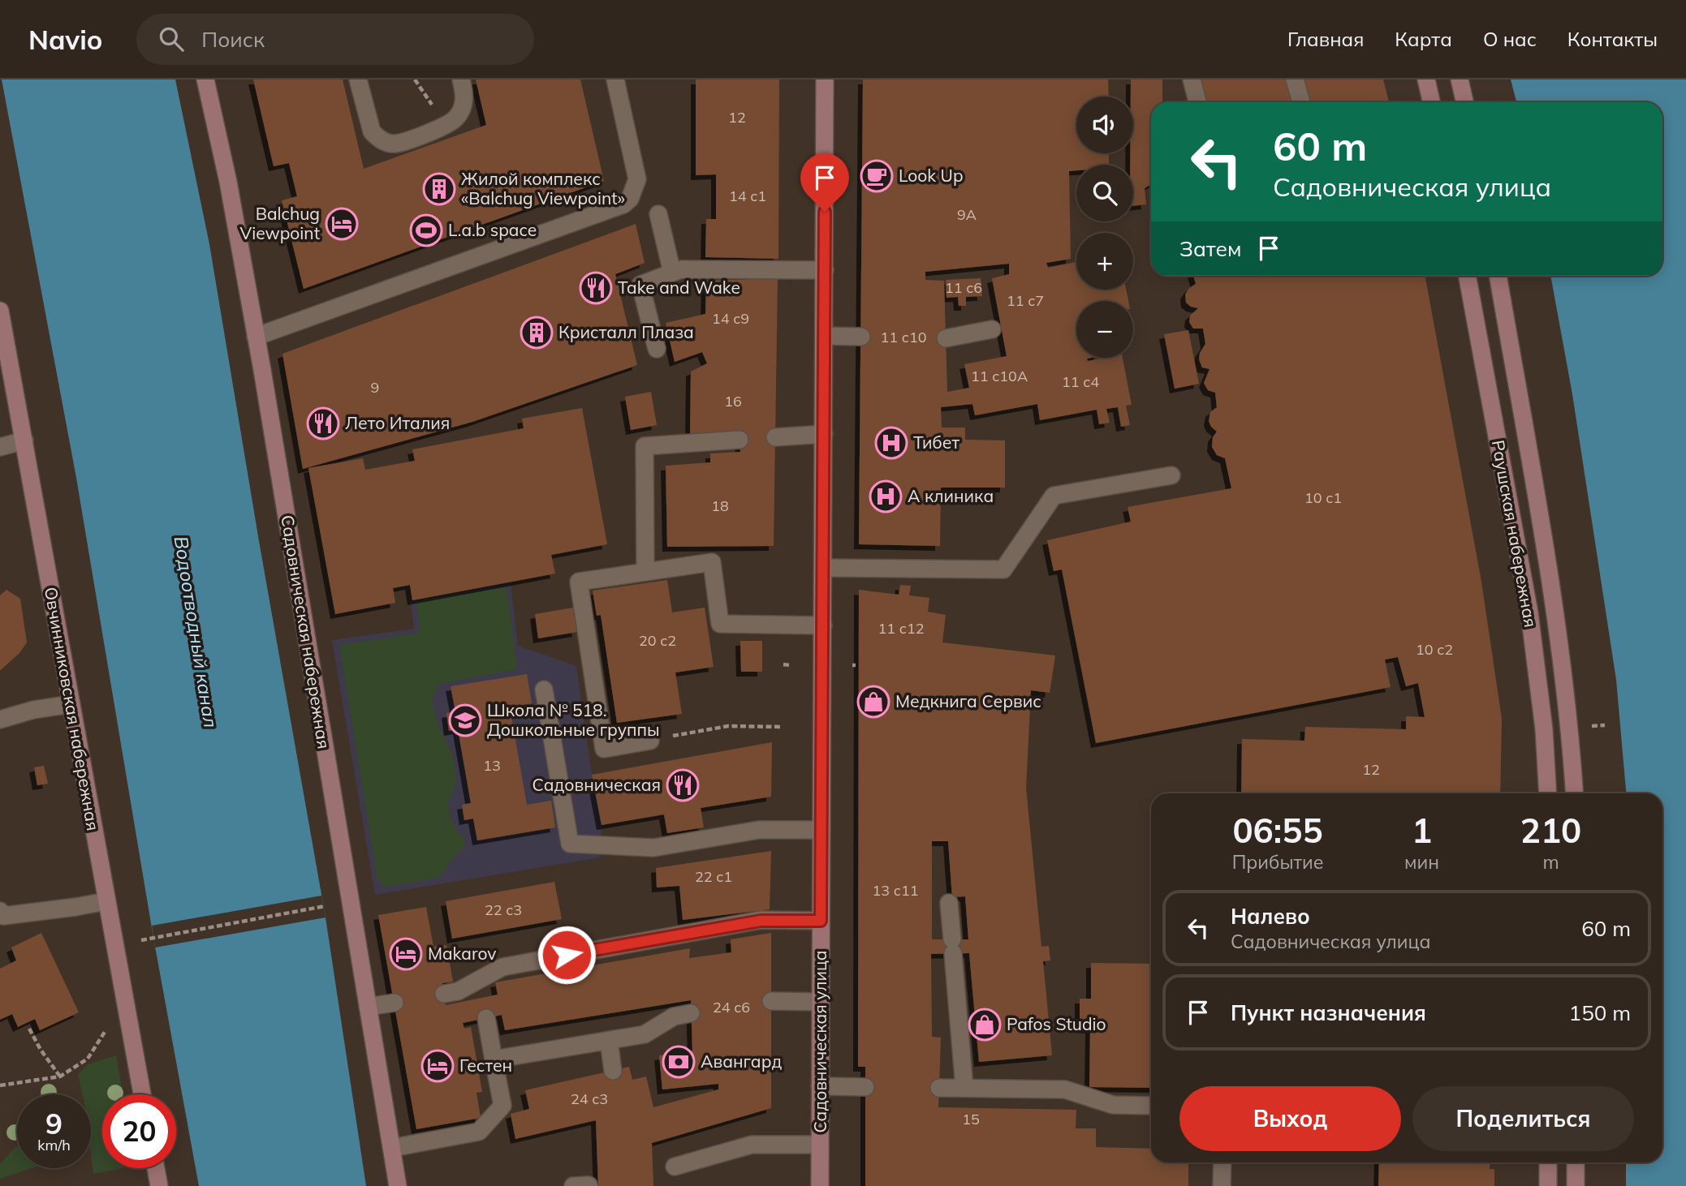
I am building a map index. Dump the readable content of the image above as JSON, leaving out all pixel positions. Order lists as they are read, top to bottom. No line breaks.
{"streets":{"street":["Раушская набережная","Садовническая набережная","Овчинниковская набережная","Садовническая улица"]},"water":["Водоотводный канал"],"places":{"cafe":["Look Up"],"building":["Жилой комплекс «Balchug Viewpoint»","Кристалл Плаза"],"hotel":["Balchug Viewpoint","Makarov","Гестен"],"sports":["L.a.b space"],"restaurant":["Take and Wake","Лето Италия","Садовническая"],"hospital":["Тибет","А клиника"],"shop":["Медкнига Сервис","Pafos Studio"],"school or university":["Школа № 518. Дошкольные группы"],"bank":["Авангард"]},"house_numbers":["12","14 с1","9А","11 с6","11 с7","14 с9","11 с10","11 с10А","11 с4","9","16","10 с1","18","11 с12","20 с2","10 с2","13","12","22 с1","13 с11","22 с3","24 с6","24 с3","15"],"page":{"header":"Navio","search":"Поиск","nav":["Главная","Карта","О нас","Контакты"],"map_buttons":["+","−"],"turn":["60 m","Садовническая улица"],"then":"Затем","eta":["06:55","Прибытие","1","мин","210","m"],"list":[{"name":"Налево","note":"Садовническая улица","value":"60 m"},{"name":"Пункт назначения","value":"150 m"}],"buttons":["Выход","Поделиться"],"speed":"9 km/h","limit":"20"}}
